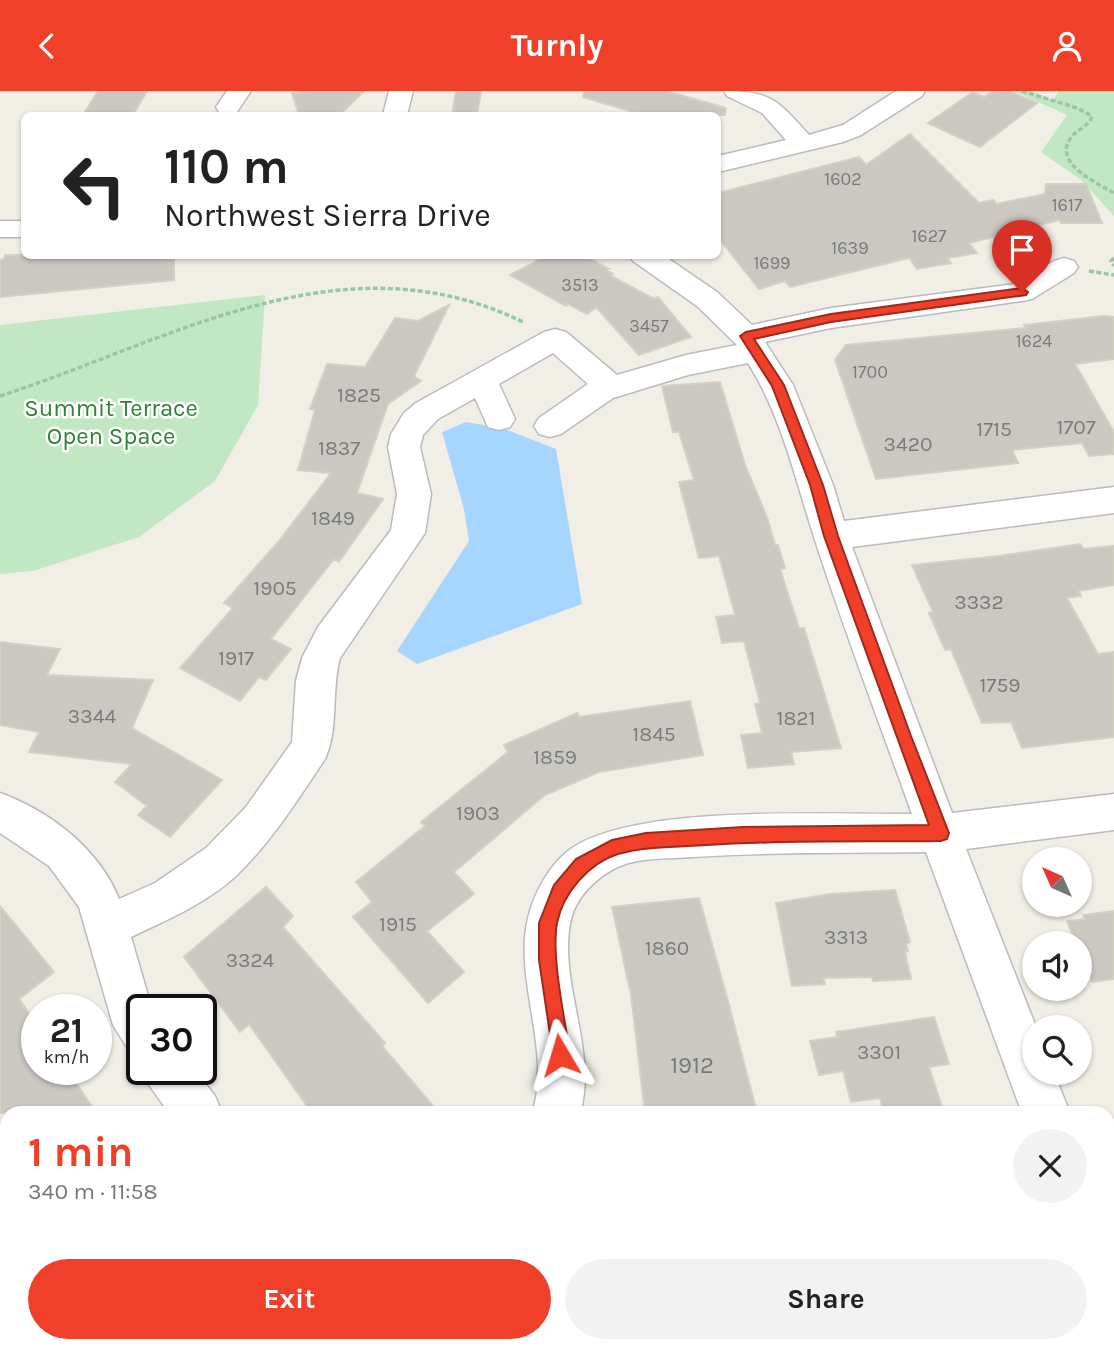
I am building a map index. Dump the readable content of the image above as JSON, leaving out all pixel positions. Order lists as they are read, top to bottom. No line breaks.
{"parks":["Summit Terrace Open Space"],"house_numbers":["1602","1617","1627","1639","1699","3513","3457","1624","1700","1825","1707","1715","3420","1837","1849","1905","3332","1917","1759","3344","1821","1845","1859","1903","1915","3313","1860","3324","3301","1912"],"north":"top left","page":{"header":"Turnly","turn":["110 m","Northwest Sierra Drive"],"speed":"21 km/h","limit":"30","heading":["1 min","340 m · 11:58"],"buttons":["Exit","Share"]}}
